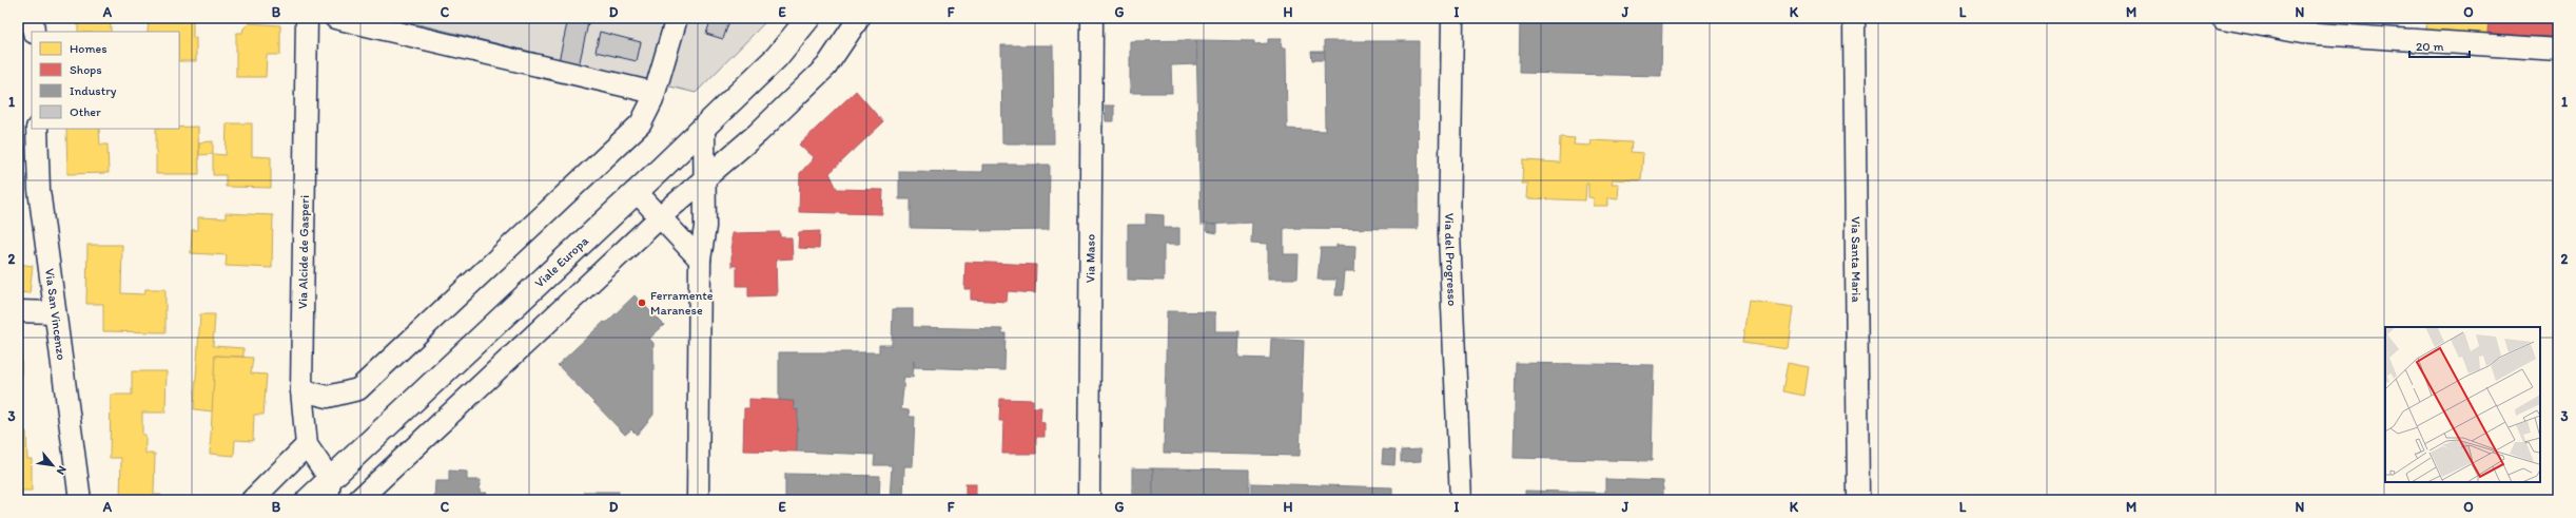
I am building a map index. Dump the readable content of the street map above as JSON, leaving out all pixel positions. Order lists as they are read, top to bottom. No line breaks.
{"streets":{"main road":["Viale Europa"],"street":["Via Alcide de Gasperi","Via Maso","Via del Progresso","Via Santa Maria","Via San Vincenzo"]},"crossings":[["Via Alcide de Gasperi","Viale Europa"]],"places":["Ferramente Maranese"],"legend":["Homes","Shops","Industry","Other"],"scale_bar":"20 m","north":"bottom right","grid":{"columns":["A","B","C","D","E","F","G","H","I","J","K","L","M","N","O"],"rows":["1","2","3"]}}
